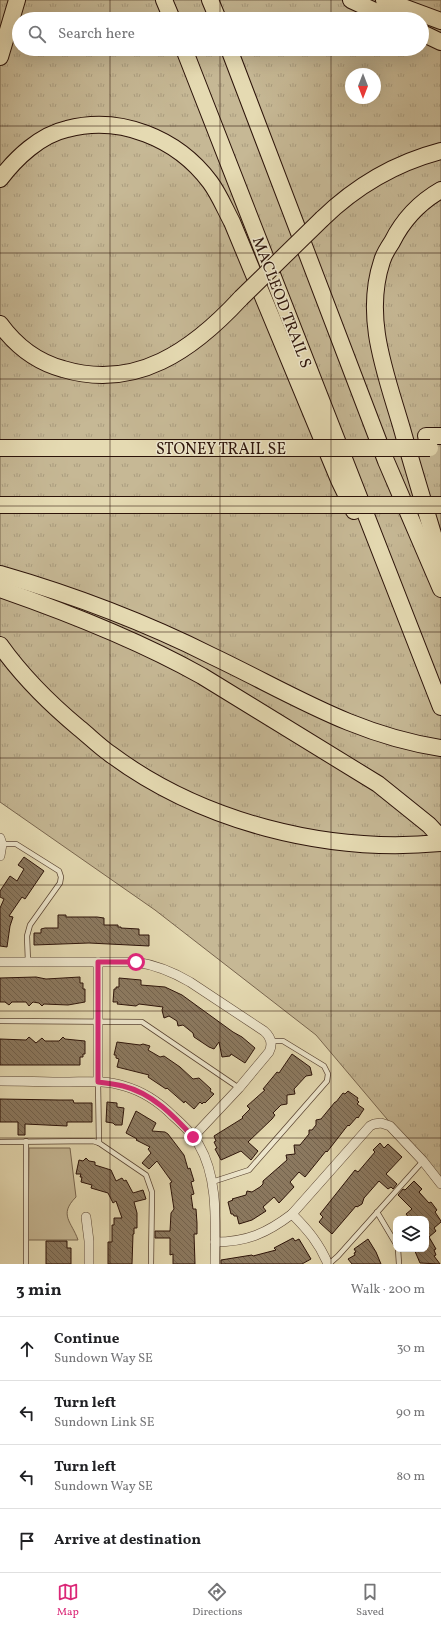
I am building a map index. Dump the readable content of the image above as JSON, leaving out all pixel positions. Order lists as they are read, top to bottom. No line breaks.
{"streets":{"highway":["MACLEOD TRAIL S","STONEY TRAIL SE"]},"north":"bottom","page":{"search":"Search here","heading":["3 min","Walk · 200 m"],"list":[["Continue","Sundown Way SE","30 m"],["Turn left","Sundown Link SE","90 m"],["Turn left","Sundown Way SE","80 m"],"Arrive at destination"],"nav":["Map","Directions","Saved"]}}
